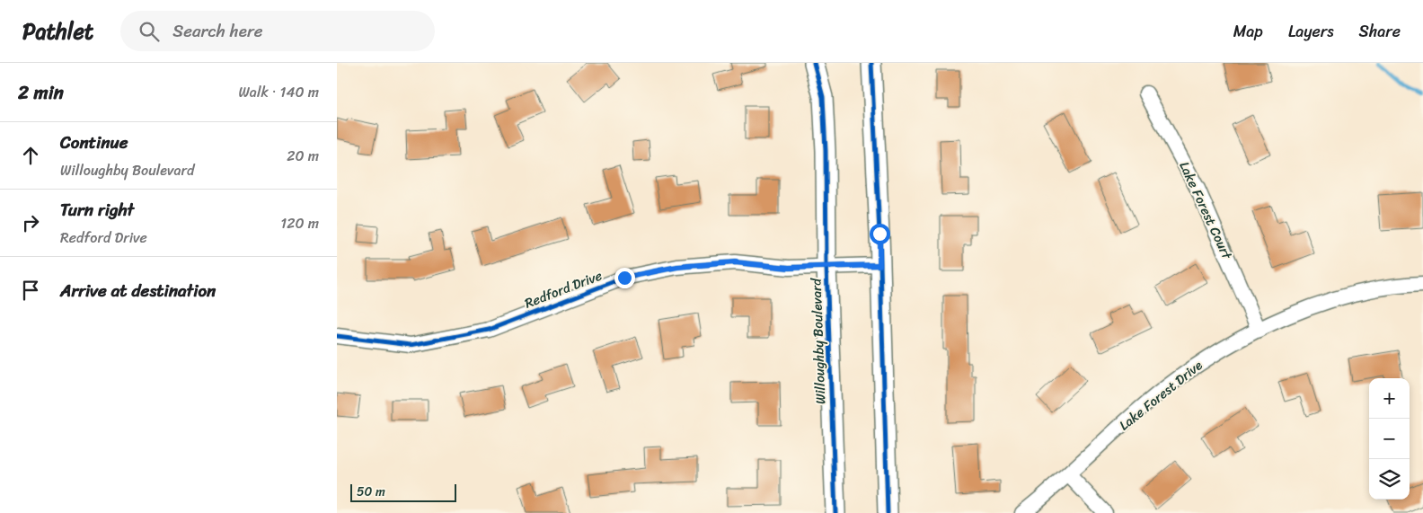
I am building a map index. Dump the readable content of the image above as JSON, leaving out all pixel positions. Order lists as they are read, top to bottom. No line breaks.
{"streets":{"street":["Lake Forest Court","Redford Drive","Willoughby Boulevard","Lake Forest Drive"]},"crossings":[["Lake Forest Court","Lake Forest Drive"],["Redford Drive","Willoughby Boulevard"]],"scale_bar":"50 m","page":{"header":"Pathlet","search":"Search here","nav":["Map","Layers","Share"],"heading":["2 min","Walk · 140 m"],"list":[["Continue","Willoughby Boulevard","20 m"],["Turn right","Redford Drive","120 m"],"Arrive at destination"],"map_buttons":["+","−"],"scale":"50 m"}}
